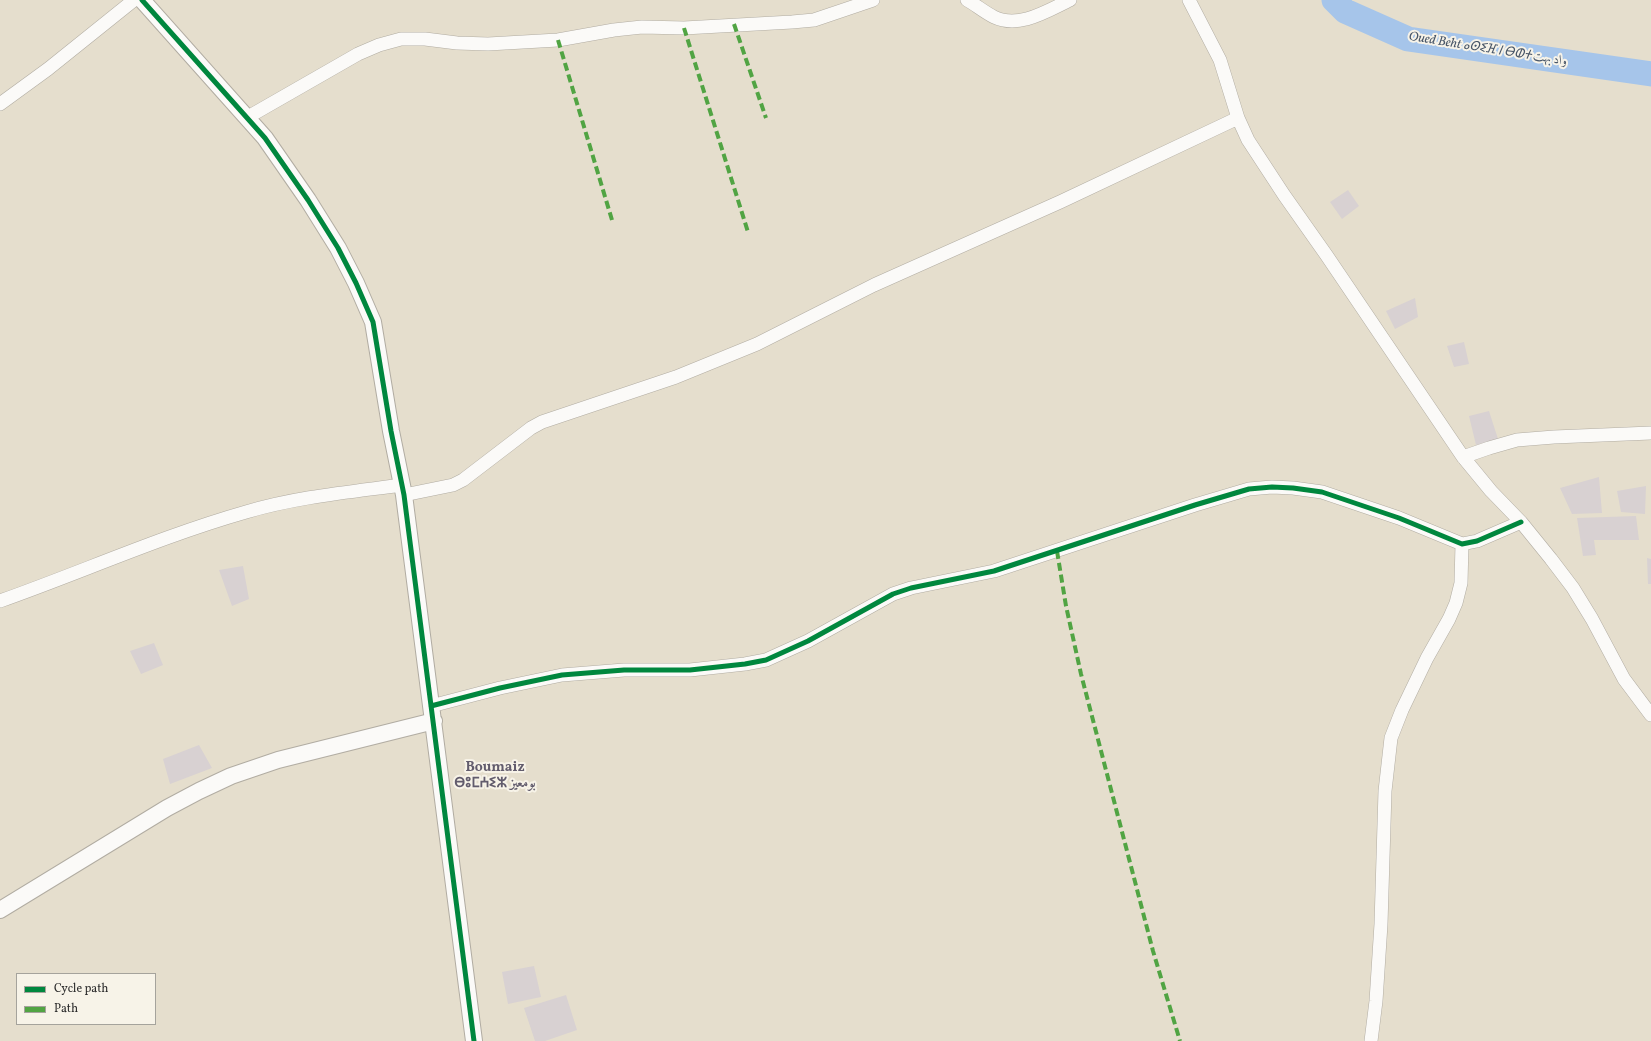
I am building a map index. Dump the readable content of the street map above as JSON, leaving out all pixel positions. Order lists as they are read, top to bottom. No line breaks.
{"districts":["Boumaiz ⴱⵓⵎⵄⵉⵣ بومعيز"],"water":["Oued Beht ⴰⵙⵉⴼ ⵏ ⴱⵀⵜ واد بهت"],"legend":["Cycle path","Path"]}
